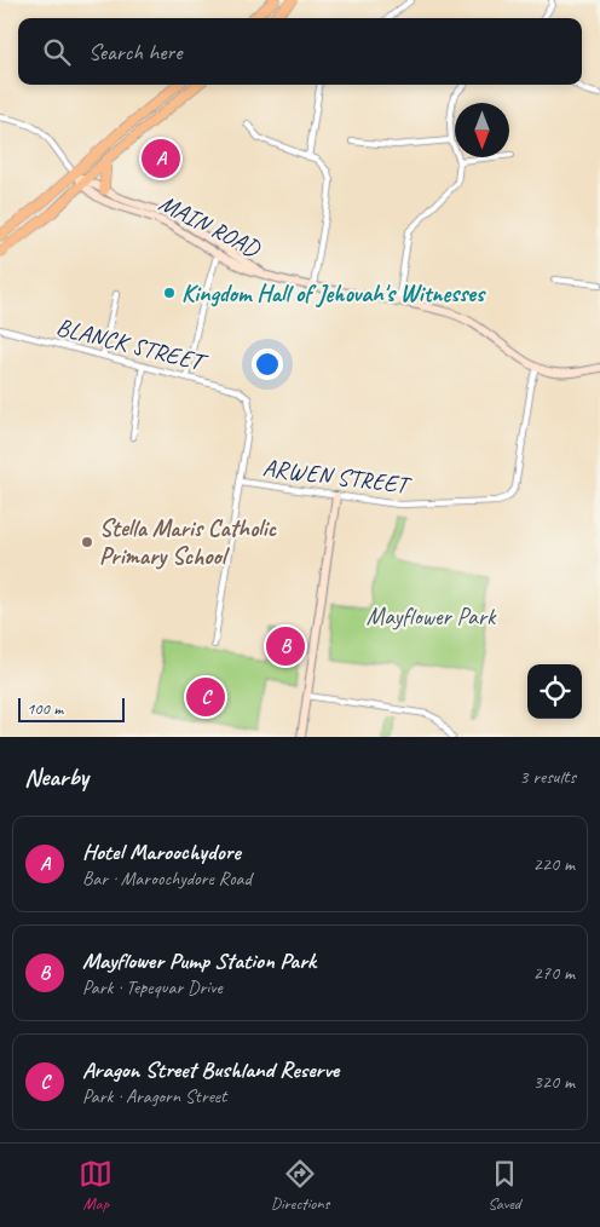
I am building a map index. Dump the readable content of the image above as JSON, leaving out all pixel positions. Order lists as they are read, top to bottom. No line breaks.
{"streets":{"main road":["MAIN ROAD"],"street":["BLANCK STREET","ARWEN STREET"]},"crossings":[["MAIN ROAD","ARWEN STREET"],["BLANCK STREET","ARWEN STREET"]],"parks":["Mayflower Park"],"places":["Kingdom Hall of Jehovah's Witnesses","Stella Maris Catholic Primary School"],"scale_bar":"100 m","north":"bottom","page":{"search":"Search here","pins":["A","B","C"],"scale":"100 m","heading":["Nearby","3 results"],"list":[{"mark":"A","name":"Hotel Maroochydore","note":"Bar · Maroochydore Road","value":"220 m"},{"mark":"B","name":"Mayflower Pump Station Park","note":"Park · Tepequar Drive","value":"270 m"},{"mark":"C","name":"Aragon Street Bushland Reserve","note":"Park · Aragorn Street","value":"320 m"}],"nav":["Map","Directions","Saved"]}}
